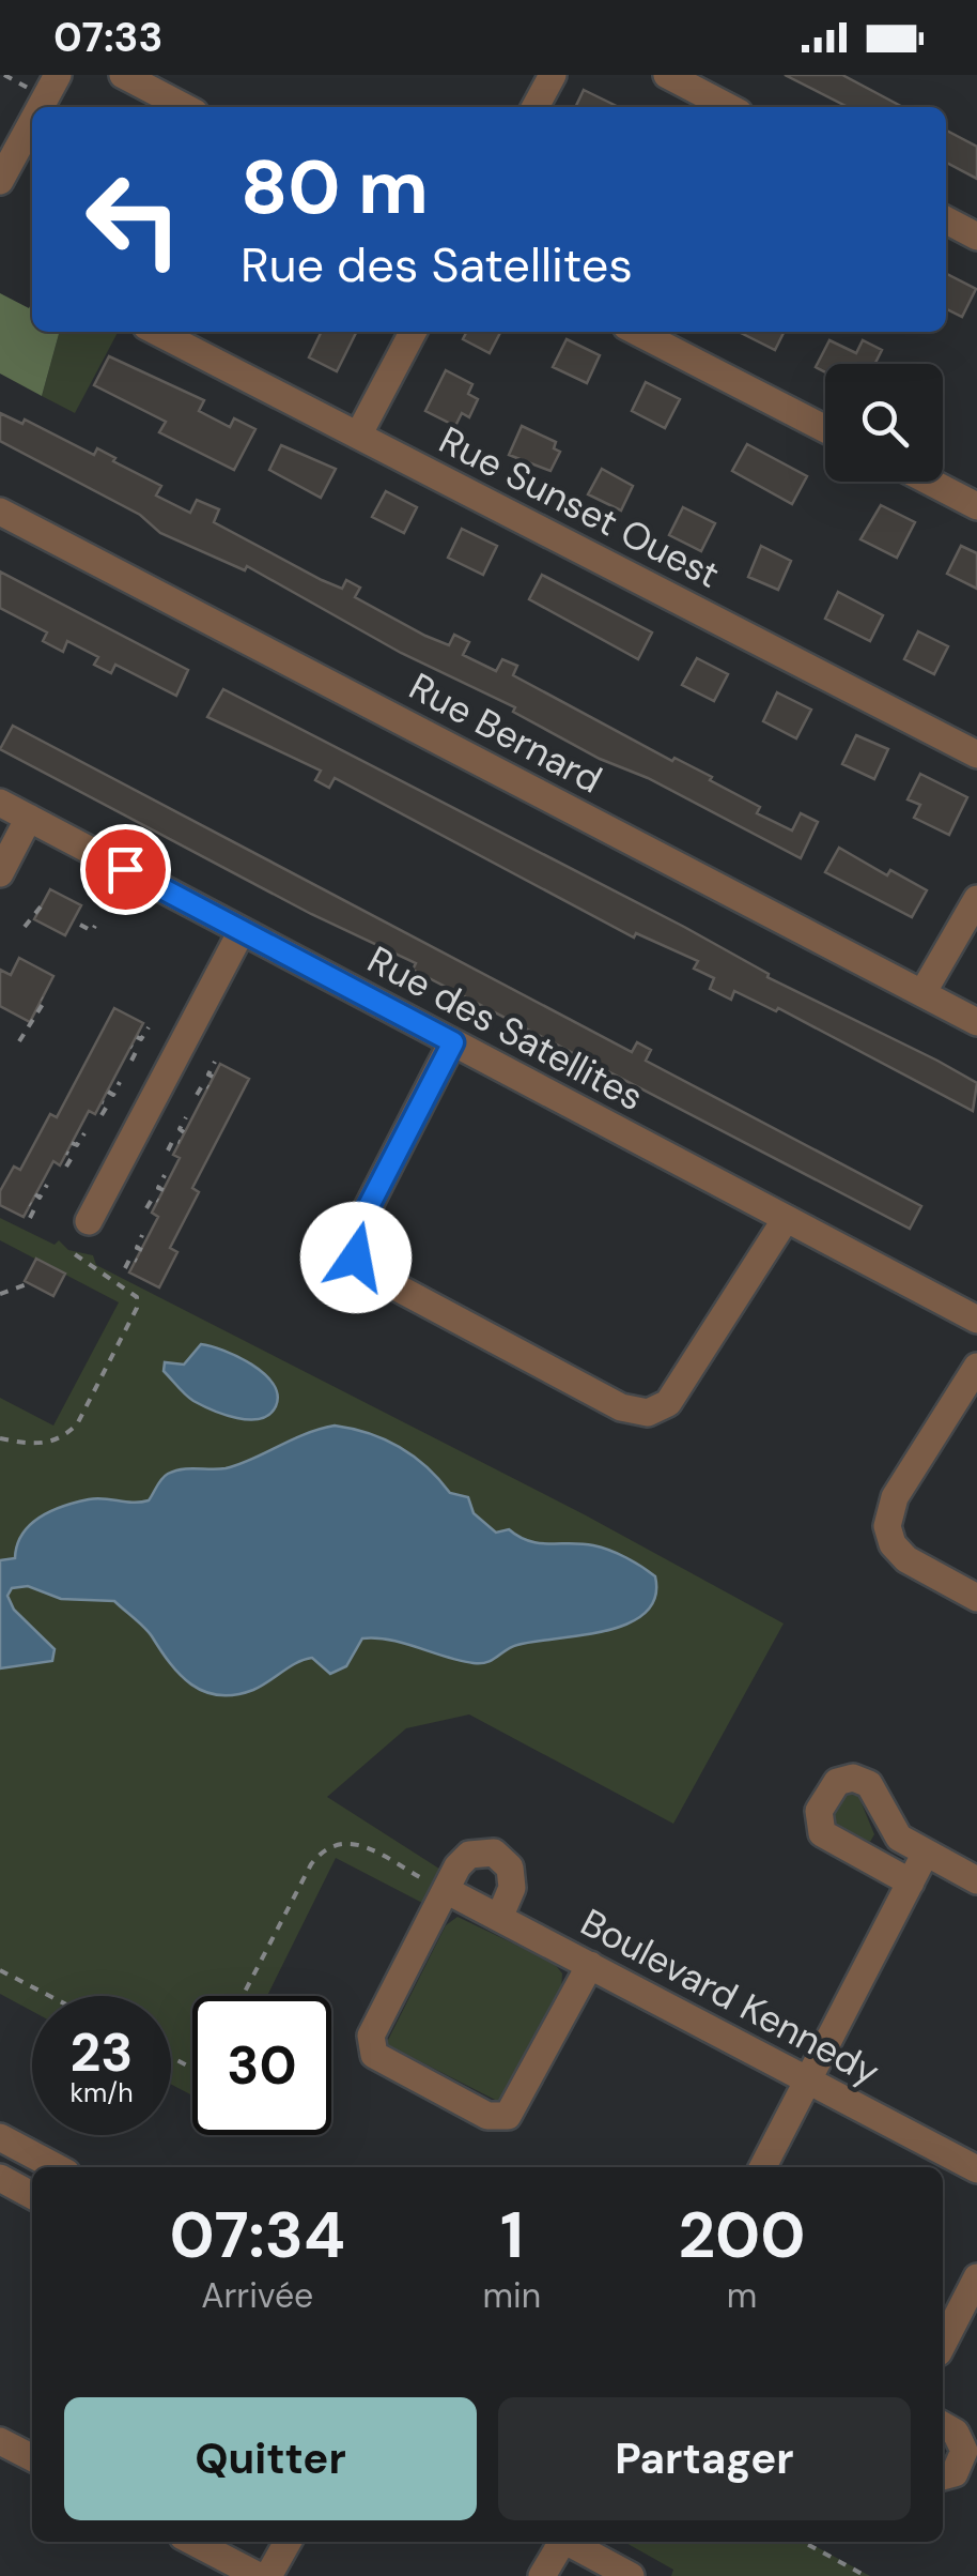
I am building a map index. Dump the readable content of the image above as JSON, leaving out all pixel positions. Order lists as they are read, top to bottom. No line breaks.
{"streets":{"street":["Rue Sunset Ouest","Rue Bernard","Rue des Satellites","Boulevard Kennedy"]},"page":{"status":"07:33","turn":["80 m","Rue des Satellites"],"speed":"23 km/h","limit":"30","eta":["07:34","Arrivée","1","min","200","m"],"buttons":["Quitter","Partager"]}}
